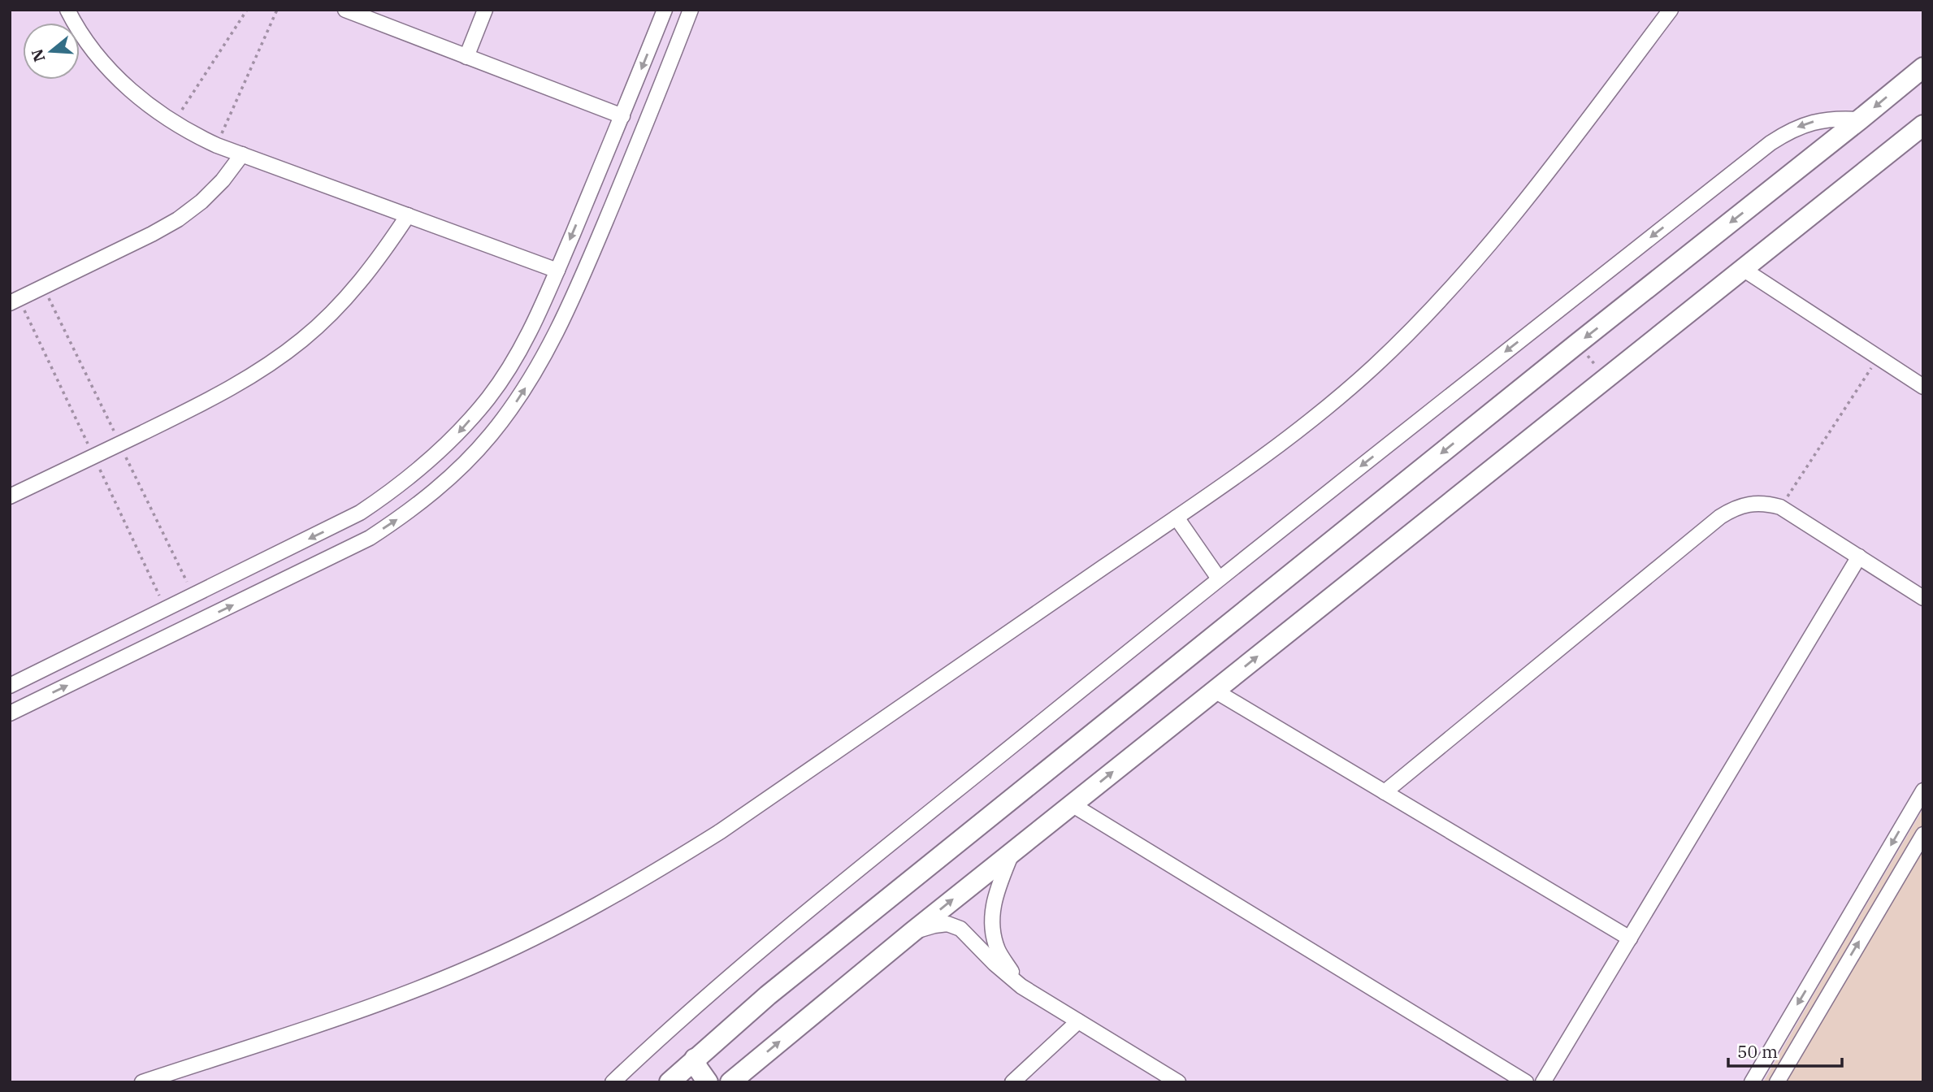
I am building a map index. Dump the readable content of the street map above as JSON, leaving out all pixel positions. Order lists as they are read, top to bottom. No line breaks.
{"scale_bar":"50 m","north":"left"}
